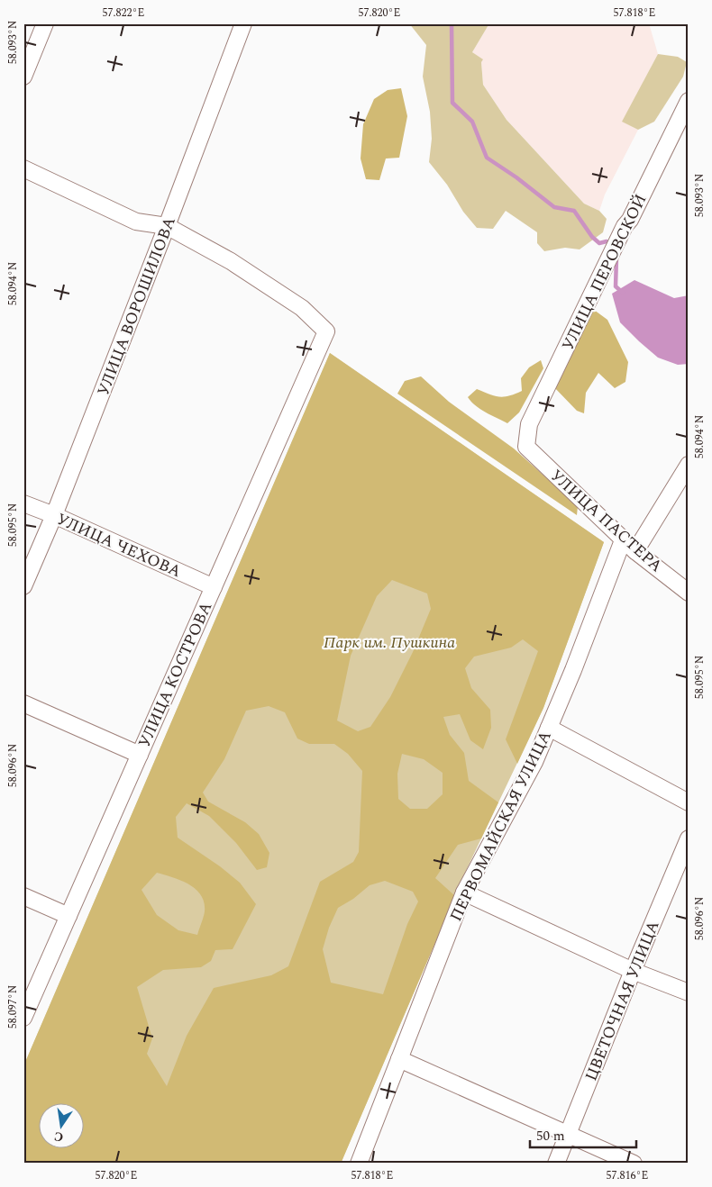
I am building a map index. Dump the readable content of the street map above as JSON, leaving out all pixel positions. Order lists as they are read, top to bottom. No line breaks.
{"streets":{"street":["УЛИЦА ПЕРОВСКОЙ","УЛИЦА ВОРОШИЛОВА","УЛИЦА ПАСТЕРА","УЛИЦА ЧЕХОВА","УЛИЦА КОСТРОВА","ПЕРВОМАЙСКАЯ УЛИЦА","ЦВЕТОЧНАЯ УЛИЦА"]},"crossings":[["УЛИЦА ПЕРОВСКОЙ","УЛИЦА ПАСТЕРА"],["УЛИЦА ВОРОШИЛОВА","УЛИЦА ЧЕХОВА"],["УЛИЦА ВОРОШИЛОВА","УЛИЦА КОСТРОВА"],["УЛИЦА ПАСТЕРА","ПЕРВОМАЙСКАЯ УЛИЦА"],["УЛИЦА ЧЕХОВА","УЛИЦА КОСТРОВА"]],"parks":["Парк им. Пушкина"],"scale_bar":"50 m","north":"bottom","coordinates":["57.822°E","57.820°E","57.818°E","58.093°N","58.094°N","58.095°N","58.096°N","58.097°N","57.816°E"]}
